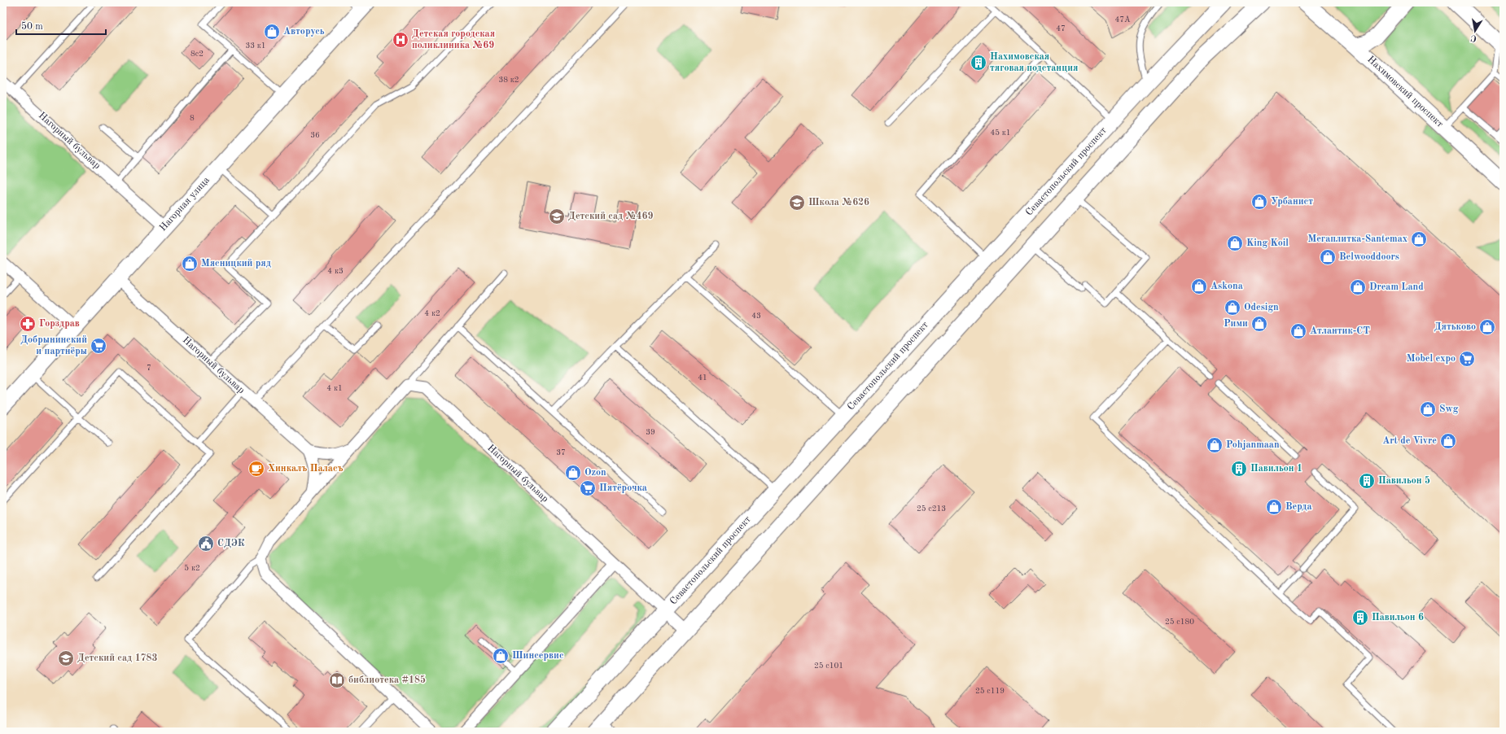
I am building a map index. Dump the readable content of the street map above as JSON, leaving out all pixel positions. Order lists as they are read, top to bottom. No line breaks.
{"streets":{"main road":["Нахимовский проспект","Севастопольский проспект","Нагорная улица"],"street":["Нагорный бульвар"]},"crossings":[["Нагорный бульвар","Севастопольский проспект"],["Нагорный бульвар","Нагорная улица"]],"places":{"shop":["Авторусь","Урбанист","Мегаплитка-Santemax","King Koil","Belwooddoors","Мясницкий ряд","Askona","Dream Land","Odesign","Рими","Дятьково","Атлантик-СТ","Swg","Art de Vivre","Pohjanmaan","Ozon","Верда","Шинсервис"],"hospital":["Детская городская поликлиника №69"],"building":["Нахимовская тяговая подстанция","Павильон 1","Павильон 5","Павильон 6"],"school or university":["Школа №626","Детский сад №469","Детский сад 1783"],"pharmacy":["Горздрав"],"supermarket":["Добрынинский и партнёры","Mobel expo","Пятёрочка"],"cafe":["Хинкалъ Паласъ"],"public building":["СДЭК"],"library":["библиотека #185"]},"house_numbers":["47А","47","33 к1","8с2","38 к2","8","45 к1","36","4 к3","4 к2","43","7","41","4 к1","39","37","25 с213","5 к2","25 с180","25 с101","25 с119"],"scale_bar":"50 m","north":"bottom"}
